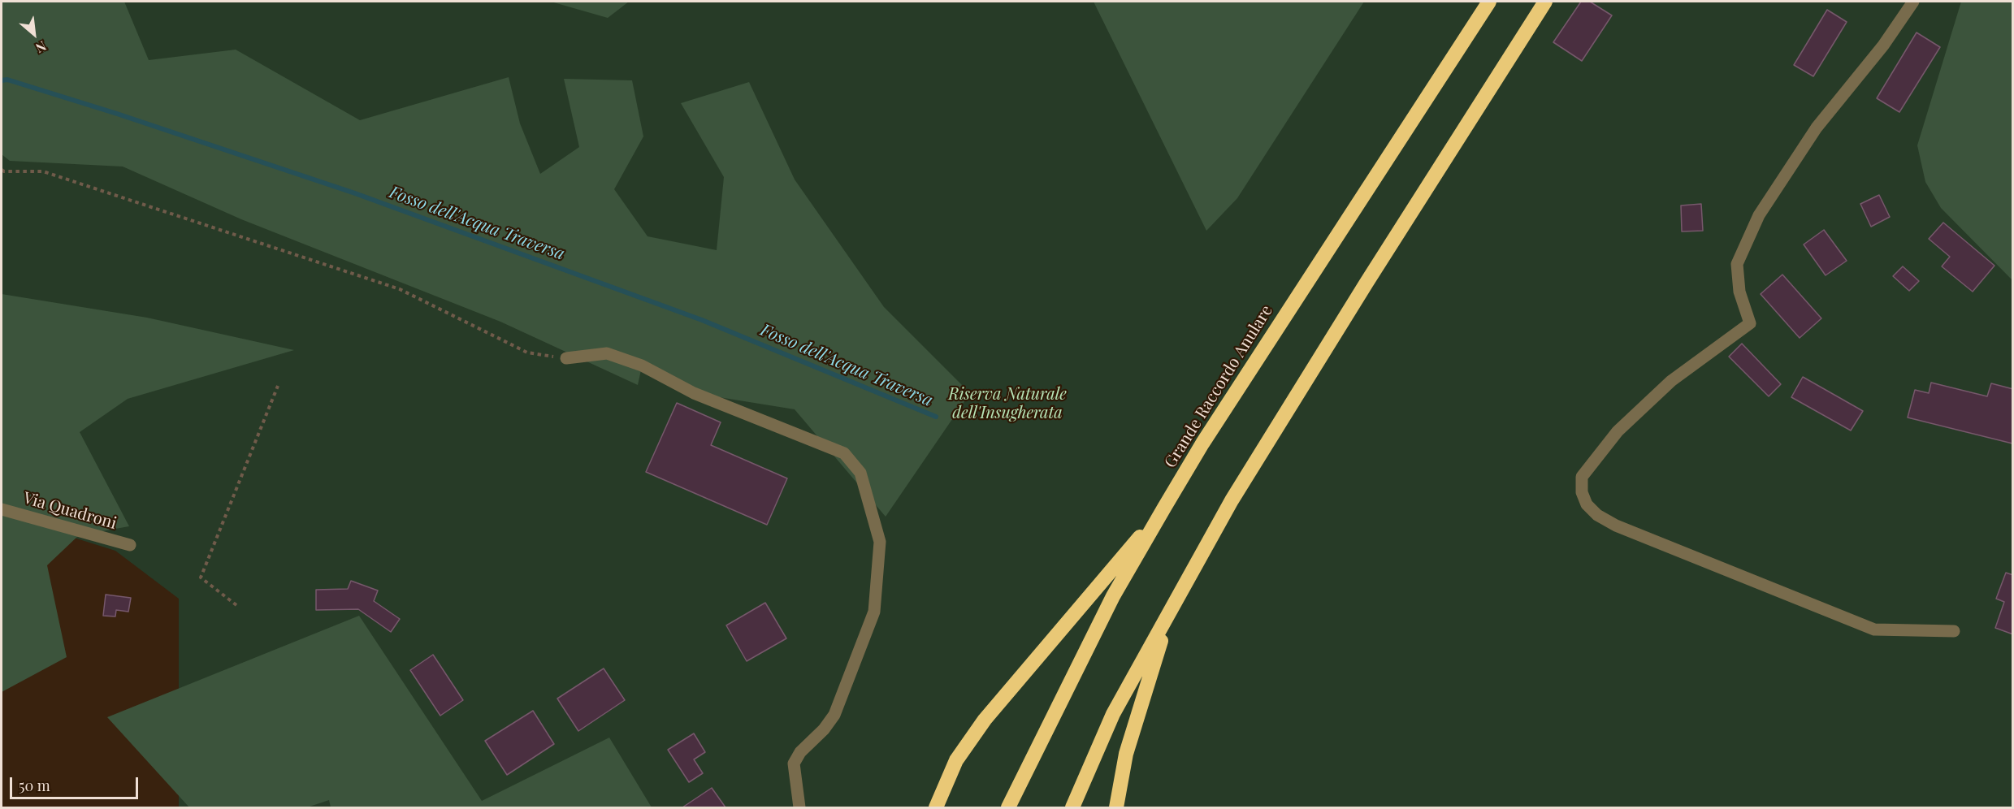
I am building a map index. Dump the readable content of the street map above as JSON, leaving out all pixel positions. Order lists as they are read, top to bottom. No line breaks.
{"streets":{"highway":["Grande Raccordo Anulare"],"street":["Via Quadroni"]},"water":["Fosso dell'Acqua Traversa"],"parks":["Riserva Naturale dell'Insugherata"],"scale_bar":"50 m","north":"bottom right"}
